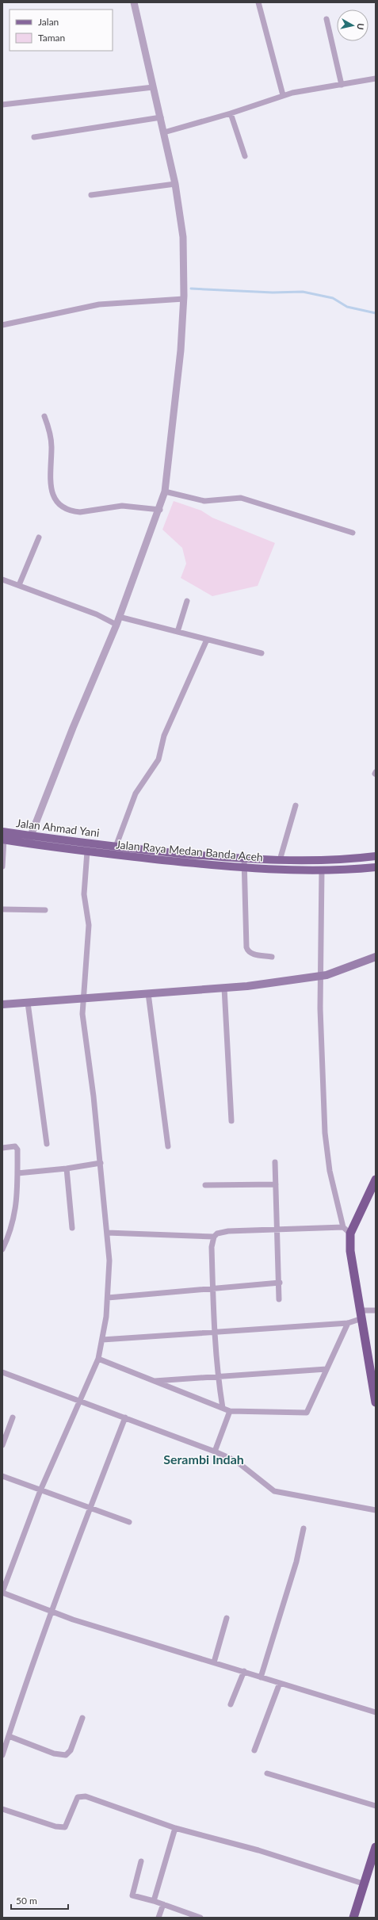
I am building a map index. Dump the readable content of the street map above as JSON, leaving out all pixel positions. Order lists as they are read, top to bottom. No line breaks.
{"streets":{"main road":["Jalan Ahmad Yani","Jalan Raya Medan Banda Aceh"]},"districts":["Serambi Indah"],"legend":["Jalan","Taman"],"scale_bar":"50 m","north":"right"}
